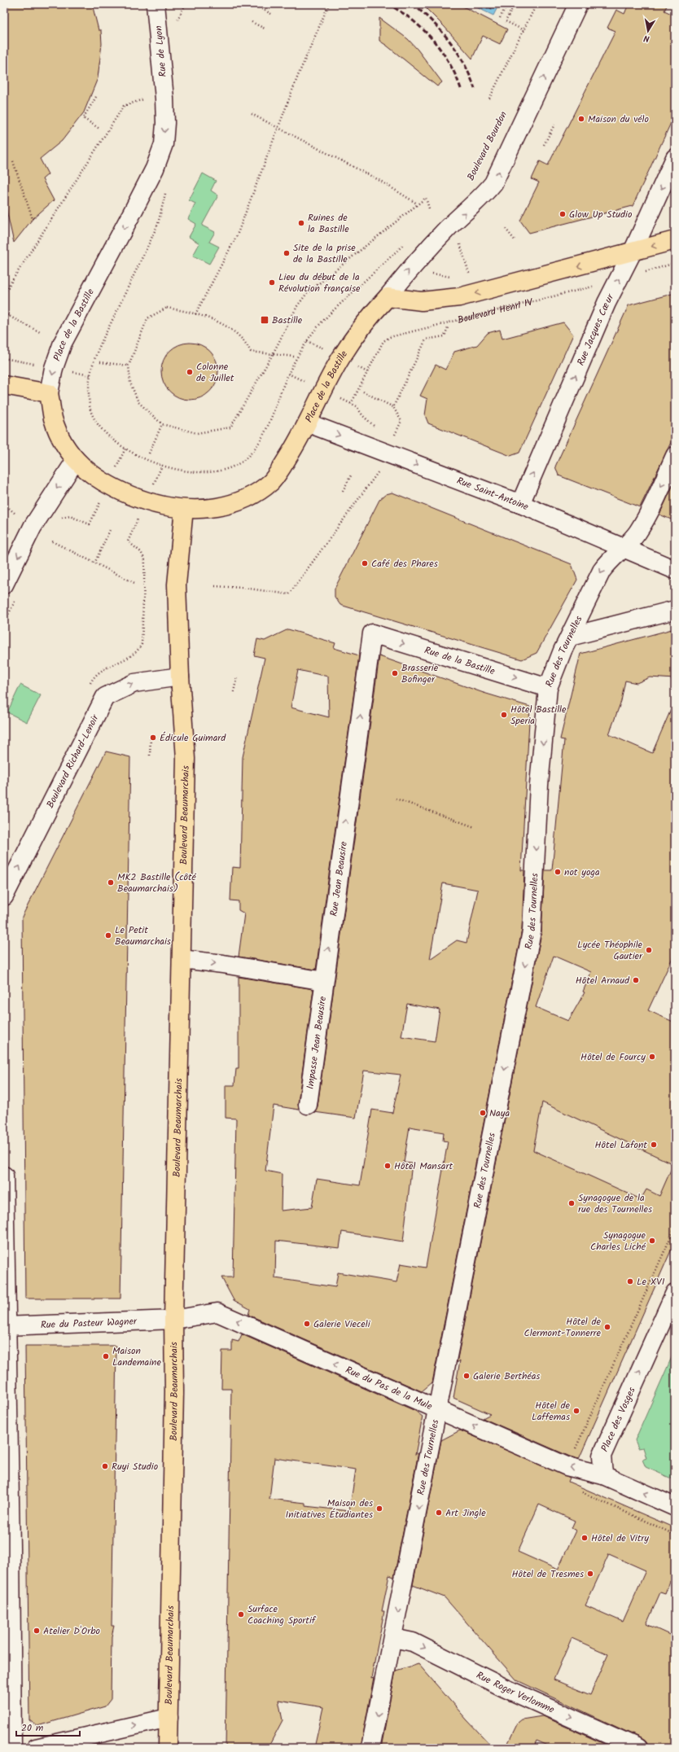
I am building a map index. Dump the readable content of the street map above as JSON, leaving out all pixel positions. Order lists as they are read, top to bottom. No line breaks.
{"streets":{"main road":["Place de la Bastille","Boulevard Beaumarchais"],"street":["Rue de Lyon","Rue Jacques Cœur","Rue Saint-Antoine","Rue des Tournelles","Rue de la Bastille","Boulevard Richard-Lenoir","Rue Jean Beausire","Impasse Jean Beausire","Rue du Pasteur Wagner","Rue du Pas de la Mule","Place des Vosges","Rue Roger Verlomme"],"path":["Boulevard Bourdon","Boulevard Henri IV"]},"crossings":[["Rue de Lyon","Place de la Bastille"],["Boulevard Henri IV","Rue Jacques Cœur"],["Place de la Bastille","Rue Saint-Antoine"],["Place de la Bastille","Boulevard Beaumarchais"],["Rue Jacques Cœur","Rue Saint-Antoine"],["Rue Saint-Antoine","Rue des Tournelles"],["Rue des Tournelles","Rue de la Bastille"],["Rue des Tournelles","Rue du Pas de la Mule"],["Rue des Tournelles","Rue Roger Verlomme"],["Rue de la Bastille","Rue Jean Beausire"],["Boulevard Richard-Lenoir","Boulevard Beaumarchais"],["Boulevard Beaumarchais","Rue du Pasteur Wagner"],["Boulevard Beaumarchais","Rue du Pas de la Mule"],["Rue Jean Beausire","Impasse Jean Beausire"],["Rue du Pasteur Wagner","Rue du Pas de la Mule"],["Rue du Pas de la Mule","Place des Vosges"]],"one_way":["Rue Saint-Antoine","Rue des Tournelles","Rue de la Bastille","Boulevard Richard-Lenoir","Rue Jean Beausire","Rue du Pas de la Mule","Place des Vosges","Rue Roger Verlomme"],"places":{"other":["Maison du vélo","Glow Up Studio","Ruines de la Bastille","Site de la prise de la Bastille","Lieu du début de la Révolution française","Colonne de Juillet","Café des Phares","Brasserie Bofinger","Hôtel Bastille Speria","Édicule Guimard","not yoga","MK2 Bastille (côté Beaumarchais)","Le Petit Beaumarchais","Lycée Théophile Gautier","Hôtel Arnaud","Hôtel de Fourcy","Naya","Hôtel Lafont","Hôtel Mansart","Synagogue de la rue des Tournelles","Synagogue Charles Liché","Le XVI","Galerie Vieceli","Hôtel de Clermont-Tonnerre","Maison Landemaine","Galerie Berthéas","Hôtel de Laffemas","Ruyi Studio","Maison des Initiatives Étudiantes","Art Jingle","Hôtel de Vitry","Hôtel de Tresmes","Surface Coaching Sportif","Atelier D'Orbo"],"transit":["Bastille"]},"scale_bar":"20 m","north":"bottom"}
